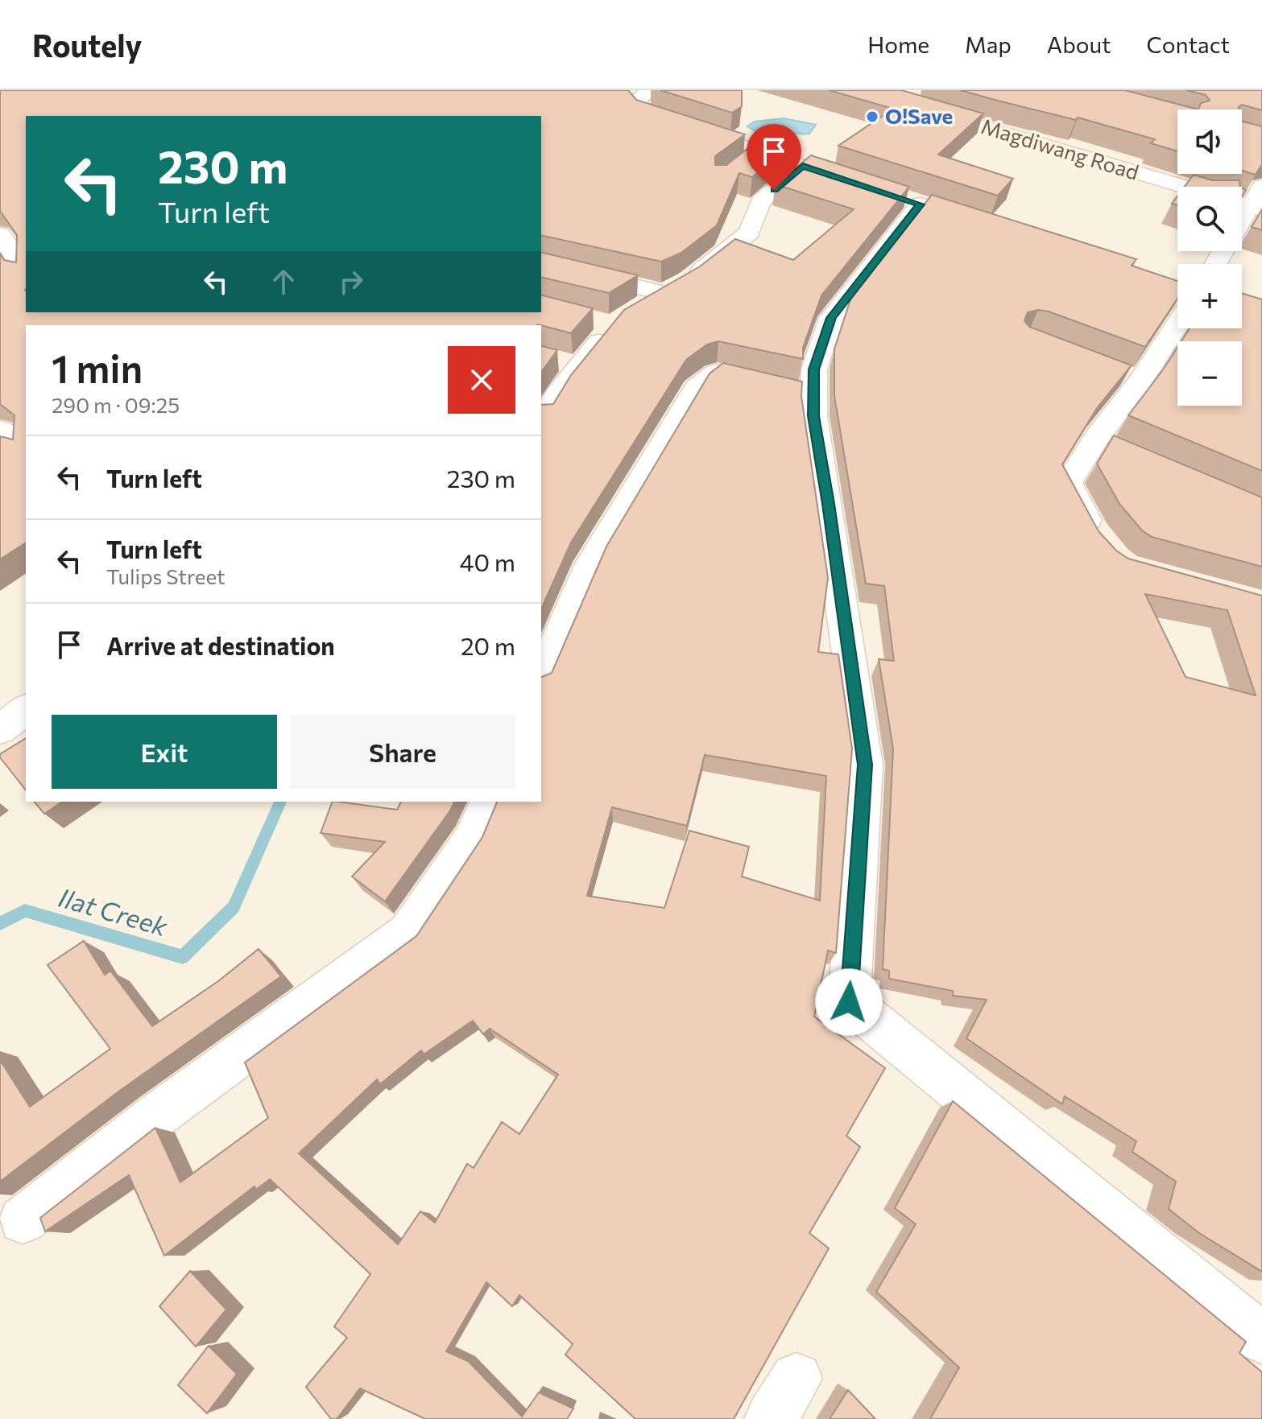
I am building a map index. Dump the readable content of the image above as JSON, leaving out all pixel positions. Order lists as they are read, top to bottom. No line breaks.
{"streets":{"street":["Magdiwang Road"]},"water":["Ilat Creek"],"places":["O!Save"],"page":{"header":"Routely","nav":["Home","Map","About","Contact"],"map_buttons":["+","−"],"turn":["230 m","Turn left"],"heading":["1 min","290 m · 09:25"],"list":[{"name":"Turn left","value":"230 m"},{"name":"Turn left","note":"Tulips Street","value":"40 m"},{"name":"Arrive at destination","value":"20 m"}],"buttons":["Exit","Share"]}}
